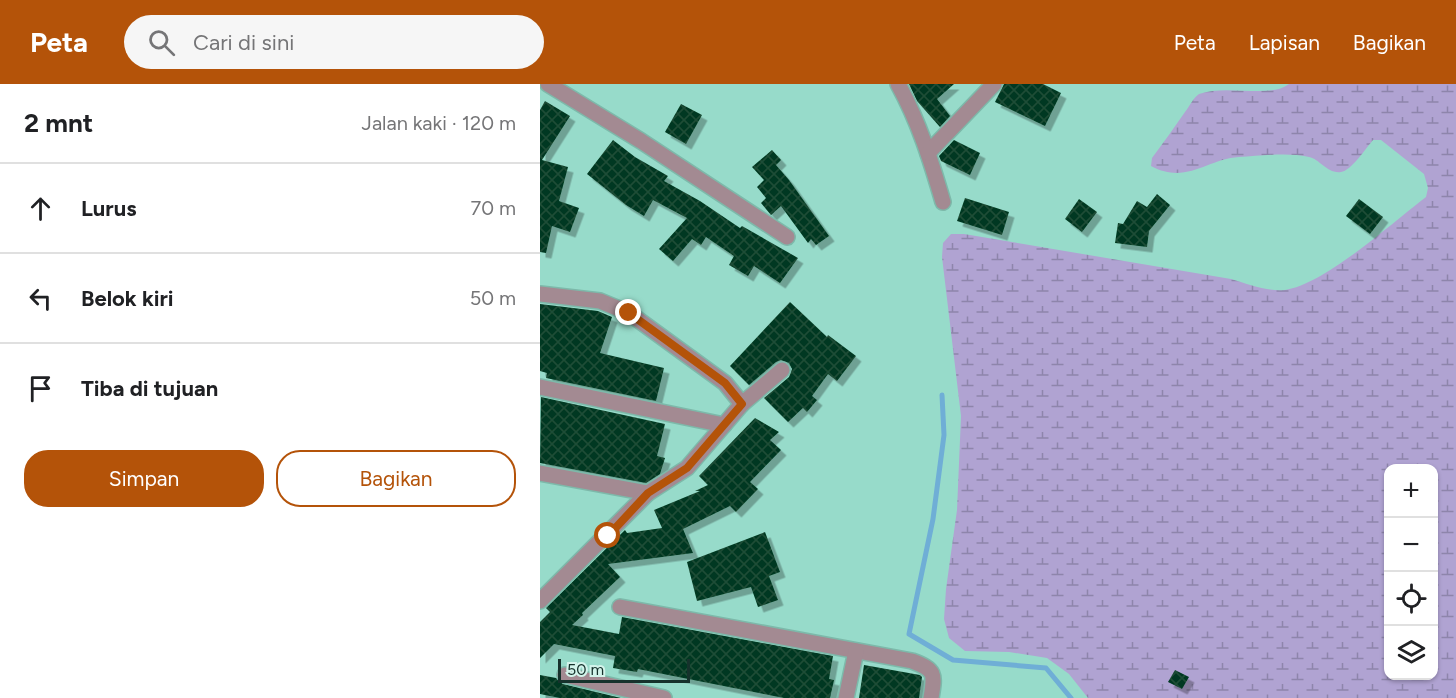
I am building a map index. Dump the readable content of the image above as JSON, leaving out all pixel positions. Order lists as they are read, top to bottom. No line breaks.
{"scale_bar":"50 m","page":{"header":"Peta","search":"Cari di sini","nav":["Peta","Lapisan","Bagikan"],"heading":["2 mnt","Jalan kaki · 120 m"],"list":[["Lurus","70 m"],["Belok kiri","50 m"],"Tiba di tujuan"],"buttons":["Simpan","Bagikan"],"map_buttons":["+","−"],"scale":"50 m"}}
